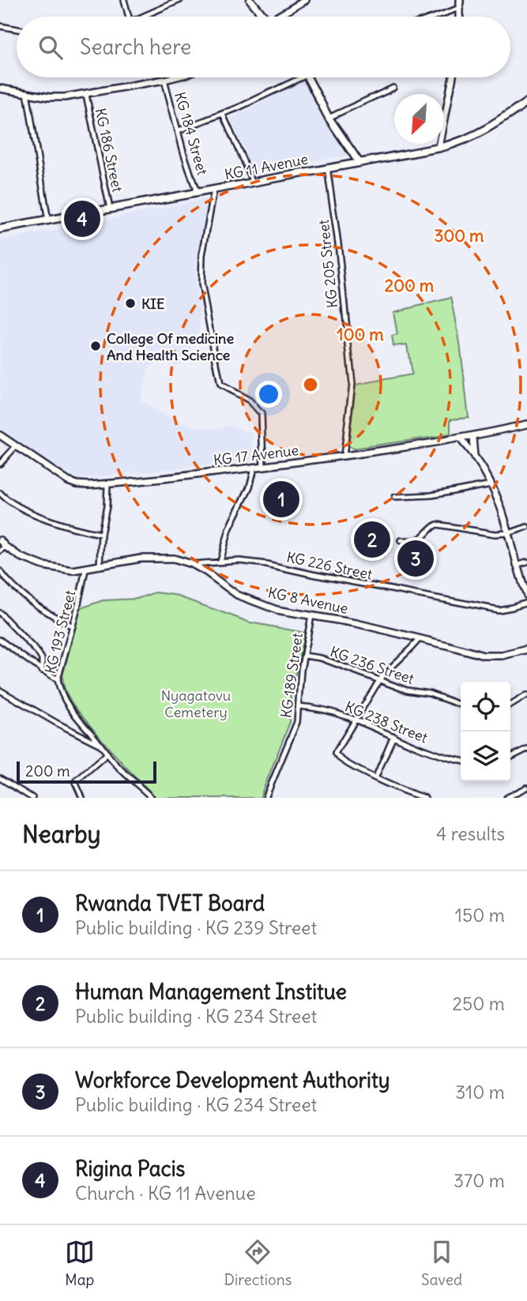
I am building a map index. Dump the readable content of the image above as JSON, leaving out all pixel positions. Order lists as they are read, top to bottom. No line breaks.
{"streets":{"main road":["KG 11 Avenue"],"street":["KG 184 Street","KG 186 Street","KG 205 Street","KG 17 Avenue","KG 226 Street","KG 8 Avenue","KG 193 Street","KG 236 Street","KG 189 Street","KG 238 Street"]},"crossings":[["KG 184 Street","KG 11 Avenue"],["KG 186 Street","KG 11 Avenue"],["KG 11 Avenue","KG 205 Street"],["KG 205 Street","KG 17 Avenue"],["KG 226 Street","KG 8 Avenue"],["KG 8 Avenue","KG 193 Street"],["KG 8 Avenue","KG 189 Street"],["KG 236 Street","KG 189 Street"],["KG 189 Street","KG 238 Street"]],"parks":["Nyagatovu Cemetery"],"places":["KIE","College Of medicine And Health Science"],"scale_bar":"200 m","north":"bottom left","page":{"search":"Search here","pins":["4","1","2","3"],"scale":"200 m","heading":["Nearby","4 results"],"list":[{"mark":"1","name":"Rwanda TVET Board","note":"Public building · KG 239 Street","value":"150 m"},{"mark":"2","name":"Human Management Institue","note":"Public building · KG 234 Street","value":"250 m"},{"mark":"3","name":"Workforce Development Authority","note":"Public building · KG 234 Street","value":"310 m"},{"mark":"4","name":"Rigina Pacis","note":"Church · KG 11 Avenue","value":"370 m"}],"nav":["Map","Directions","Saved"]},"rings":["300 m","200 m","100 m"]}
